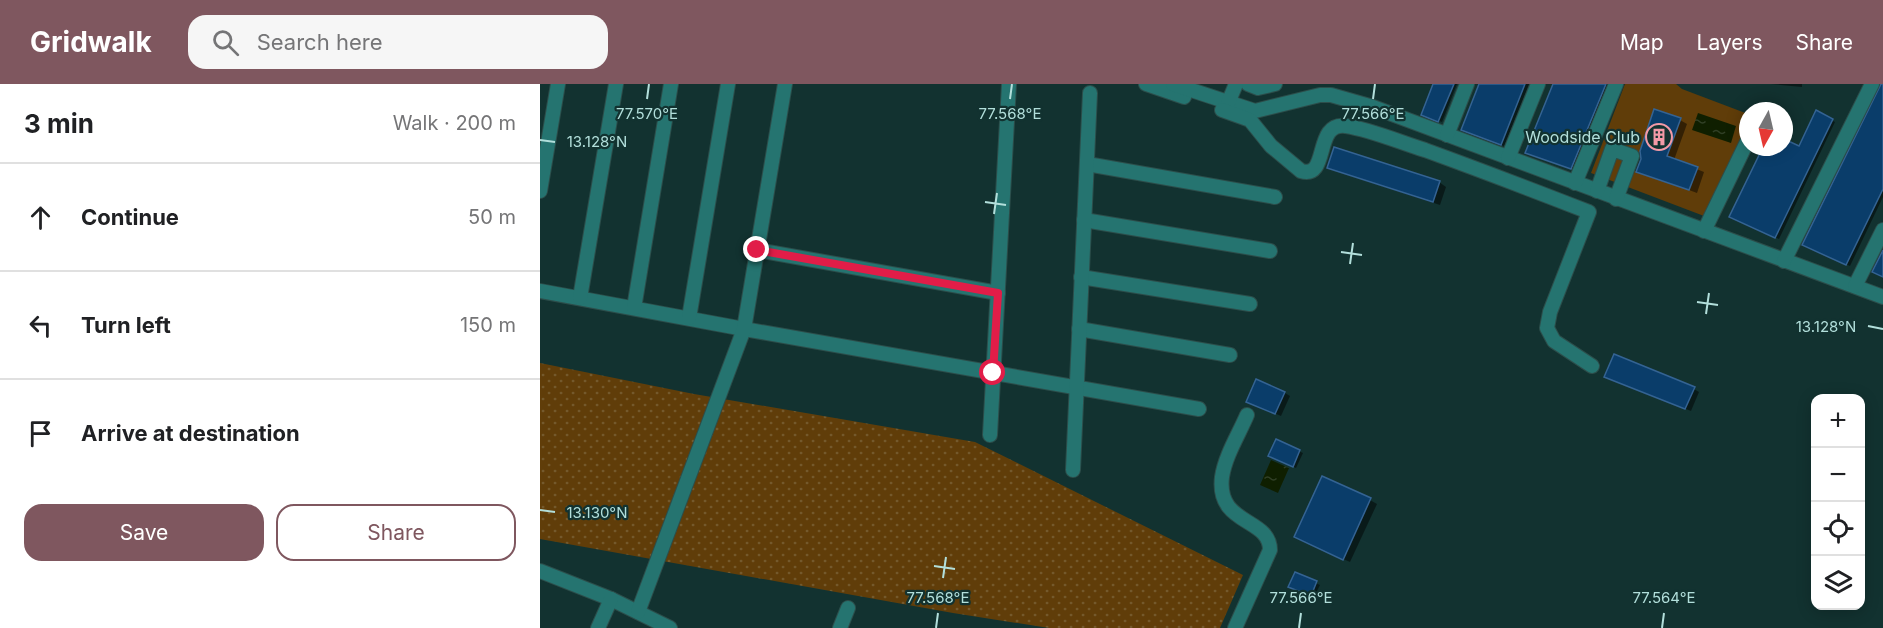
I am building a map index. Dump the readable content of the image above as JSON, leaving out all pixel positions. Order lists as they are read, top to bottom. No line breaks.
{"places":{"building":["Woodside Club"]},"north":"bottom","page":{"header":"Gridwalk","search":"Search here","nav":["Map","Layers","Share"],"heading":["3 min","Walk · 200 m"],"list":[["Continue","50 m"],["Turn left","150 m"],"Arrive at destination"],"map_buttons":["+","−"],"buttons":["Save","Share"]},"coordinates":["77.570°E","77.568°E","77.566°E","13.128°N","13.130°N","77.564°E"]}
